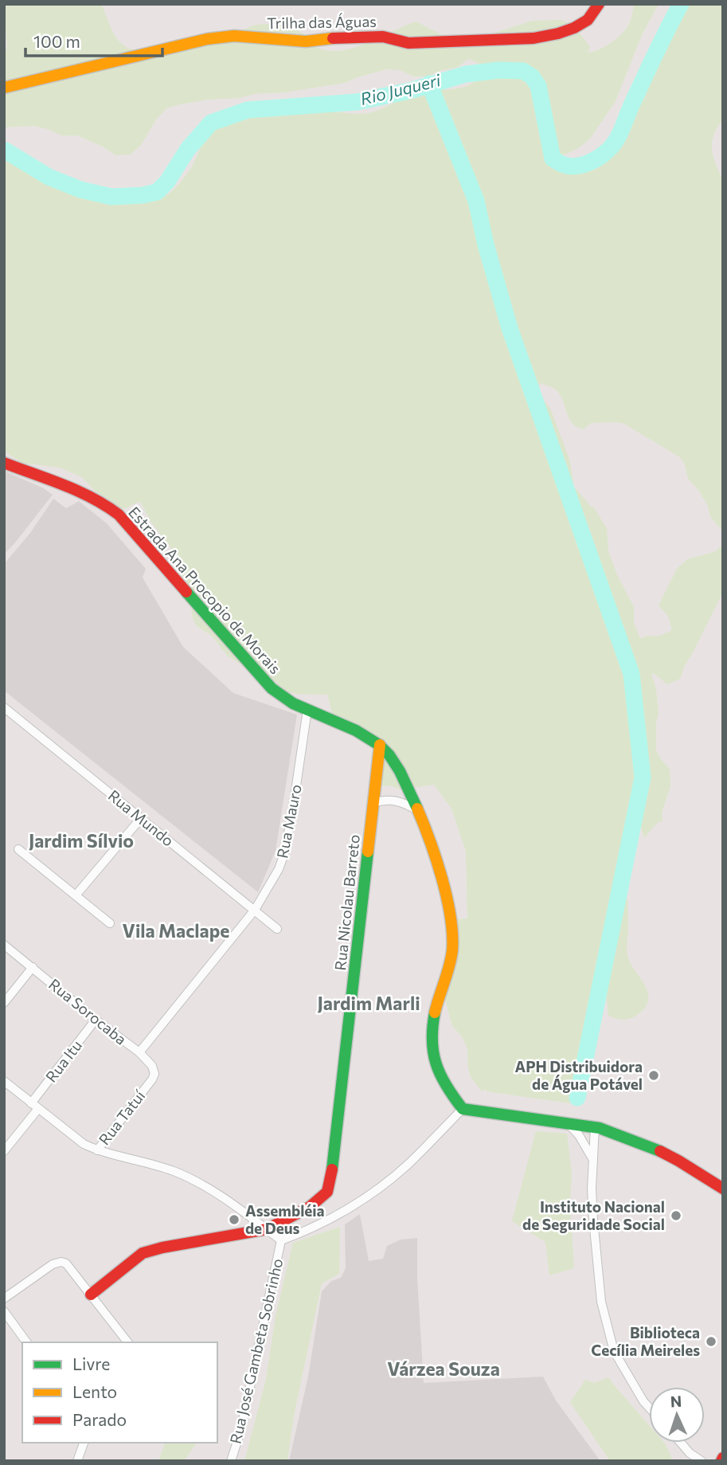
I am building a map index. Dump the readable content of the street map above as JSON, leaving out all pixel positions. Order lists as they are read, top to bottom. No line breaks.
{"streets":{"street":["Trilha das Águas","Estrada Ana Procopio de Morais","Rua Mundo","Rua Mauro","Rua Nicolau Barreto","Rua Sorocaba","Rua Itu","Rua Tatuí","Rua José Gambeta Sobrinho"]},"crossings":[["Estrada Ana Procopio de Morais","Rua Mauro"],["Estrada Ana Procopio de Morais","Rua Nicolau Barreto"],["Rua Mundo","Rua Mauro"],["Rua Mauro","Rua Sorocaba"],["Rua Sorocaba","Rua Itu"],["Rua Sorocaba","Rua Tatuí"]],"districts":["Jardim Sílvio","Vila Maclape","Jardim Marli","Várzea Souza"],"water":["Rio Juqueri"],"places":["APH Distribuidora de Água Potável","Instituto Nacional de Seguridade Social","Assembléia de Deus","Biblioteca Cecília Meireles"],"legend":["Livre","Lento","Parado"],"scale_bar":"100 m","north":"top"}
